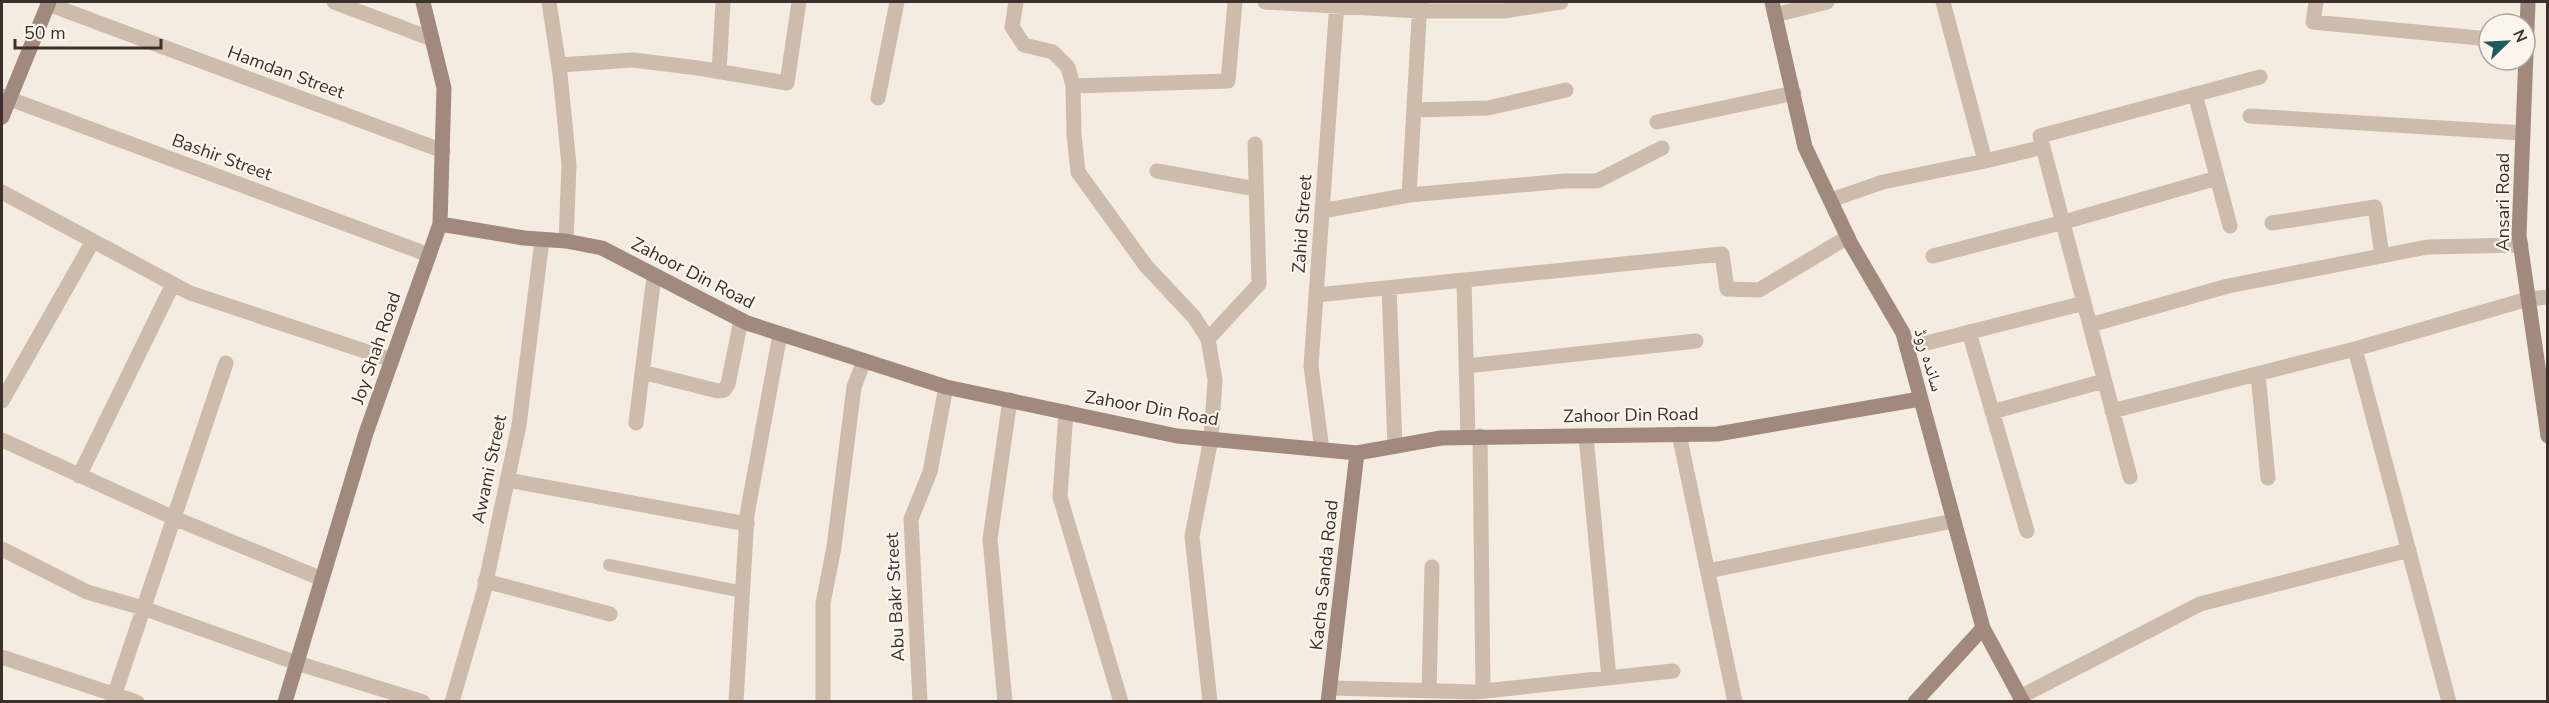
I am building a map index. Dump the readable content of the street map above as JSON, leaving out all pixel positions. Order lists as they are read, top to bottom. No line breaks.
{"streets":{"street":["Hamdan Street","Bashir Street","Ansari Road","Zahid Street","Zahoor Din Road","Joy Shah Road","ساندہ روڈ","Awami Street","Kacha Sanda Road","Abu Bakr Street"]},"crossings":[["Hamdan Street","Joy Shah Road"],["Bashir Street","Joy Shah Road"],["Zahid Street","Zahoor Din Road"],["Zahoor Din Road","Joy Shah Road"],["Zahoor Din Road","ساندہ روڈ"],["Zahoor Din Road","Awami Street"],["Zahoor Din Road","Kacha Sanda Road"],["Zahoor Din Road","Abu Bakr Street"]],"scale_bar":"50 m","north":"top right"}
